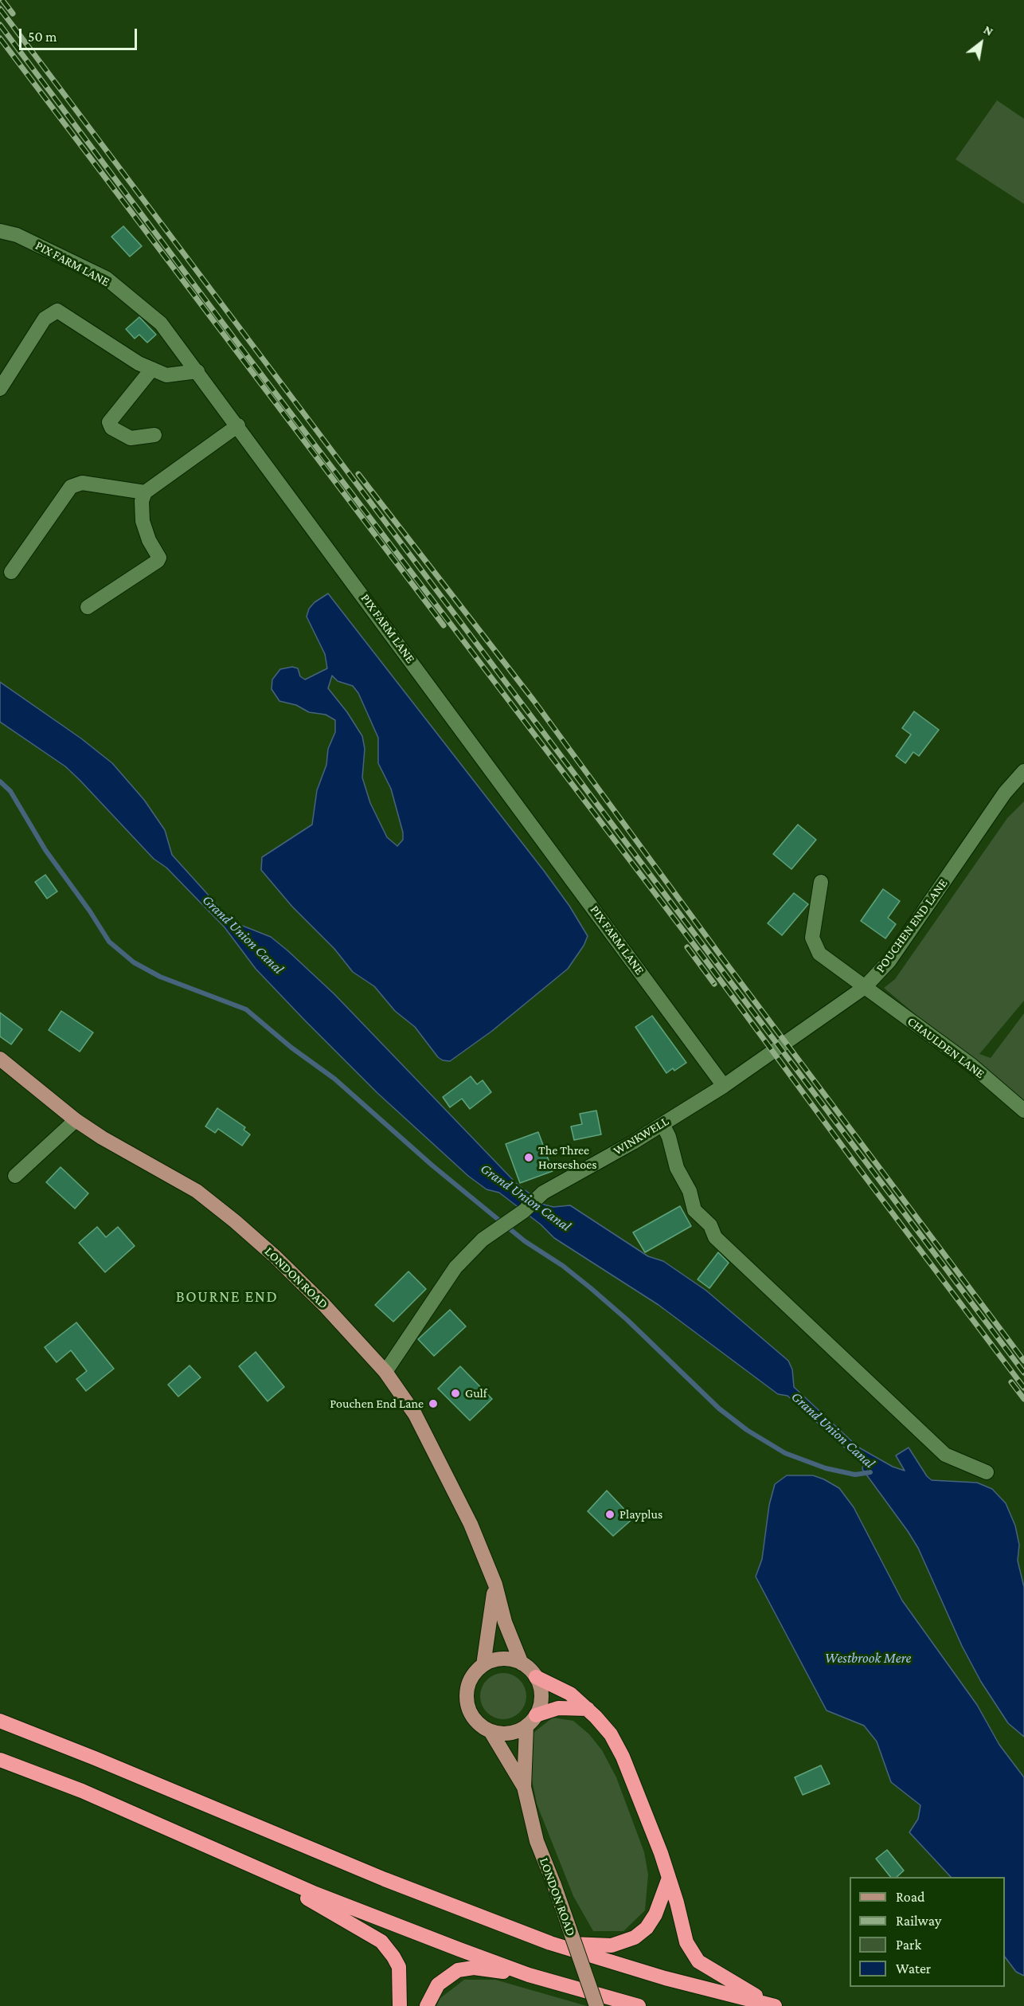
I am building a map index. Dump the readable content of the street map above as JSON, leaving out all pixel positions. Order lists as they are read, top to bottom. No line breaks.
{"streets":{"main road":["LONDON ROAD"],"street":["PIX FARM LANE","POUCHEN END LANE","CHAULDEN LANE","WINKWELL"]},"crossings":[["PIX FARM LANE","POUCHEN END LANE"],["PIX FARM LANE","WINKWELL"],["POUCHEN END LANE","CHAULDEN LANE"],["POUCHEN END LANE","WINKWELL"],["WINKWELL","LONDON ROAD"]],"districts":["BOURNE END"],"water":["Grand Union Canal","Westbrook Mere"],"places":["The Three Horseshoes","Gulf","Pouchen End Lane","Playplus"],"legend":["Road","Railway","Park","Water"],"scale_bar":"50 m","north":"top right"}
